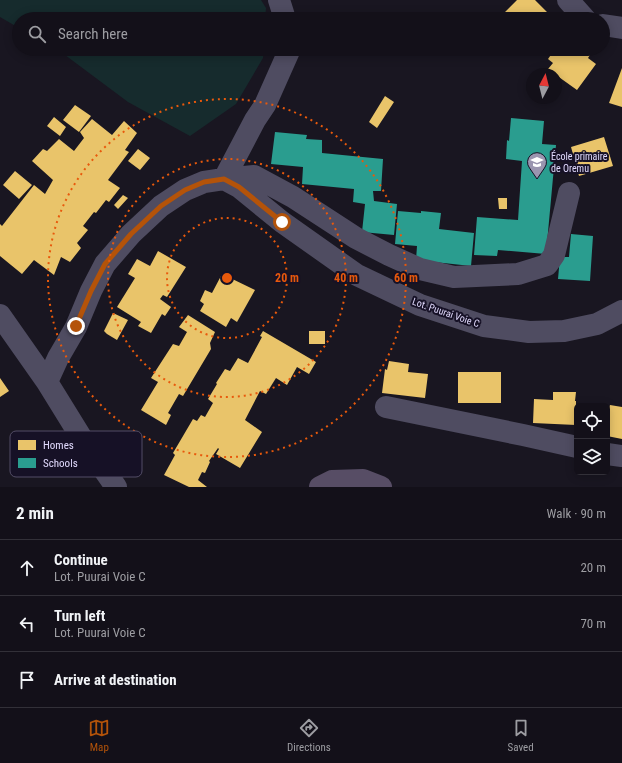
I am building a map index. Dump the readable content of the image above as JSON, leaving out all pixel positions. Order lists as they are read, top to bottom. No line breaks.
{"streets":{"street":["Lot. Puurai Voie C"]},"places":{"school or university":["École primaire de Oremu"]},"legend":["Homes","Schools"],"north":"top","page":{"search":"Search here","heading":["2 min","Walk · 90 m"],"list":[["Continue","Lot. Puurai Voie C","20 m"],["Turn left","Lot. Puurai Voie C","70 m"],"Arrive at destination"],"nav":["Map","Directions","Saved"]},"rings":["20 m","40 m","60 m"]}
